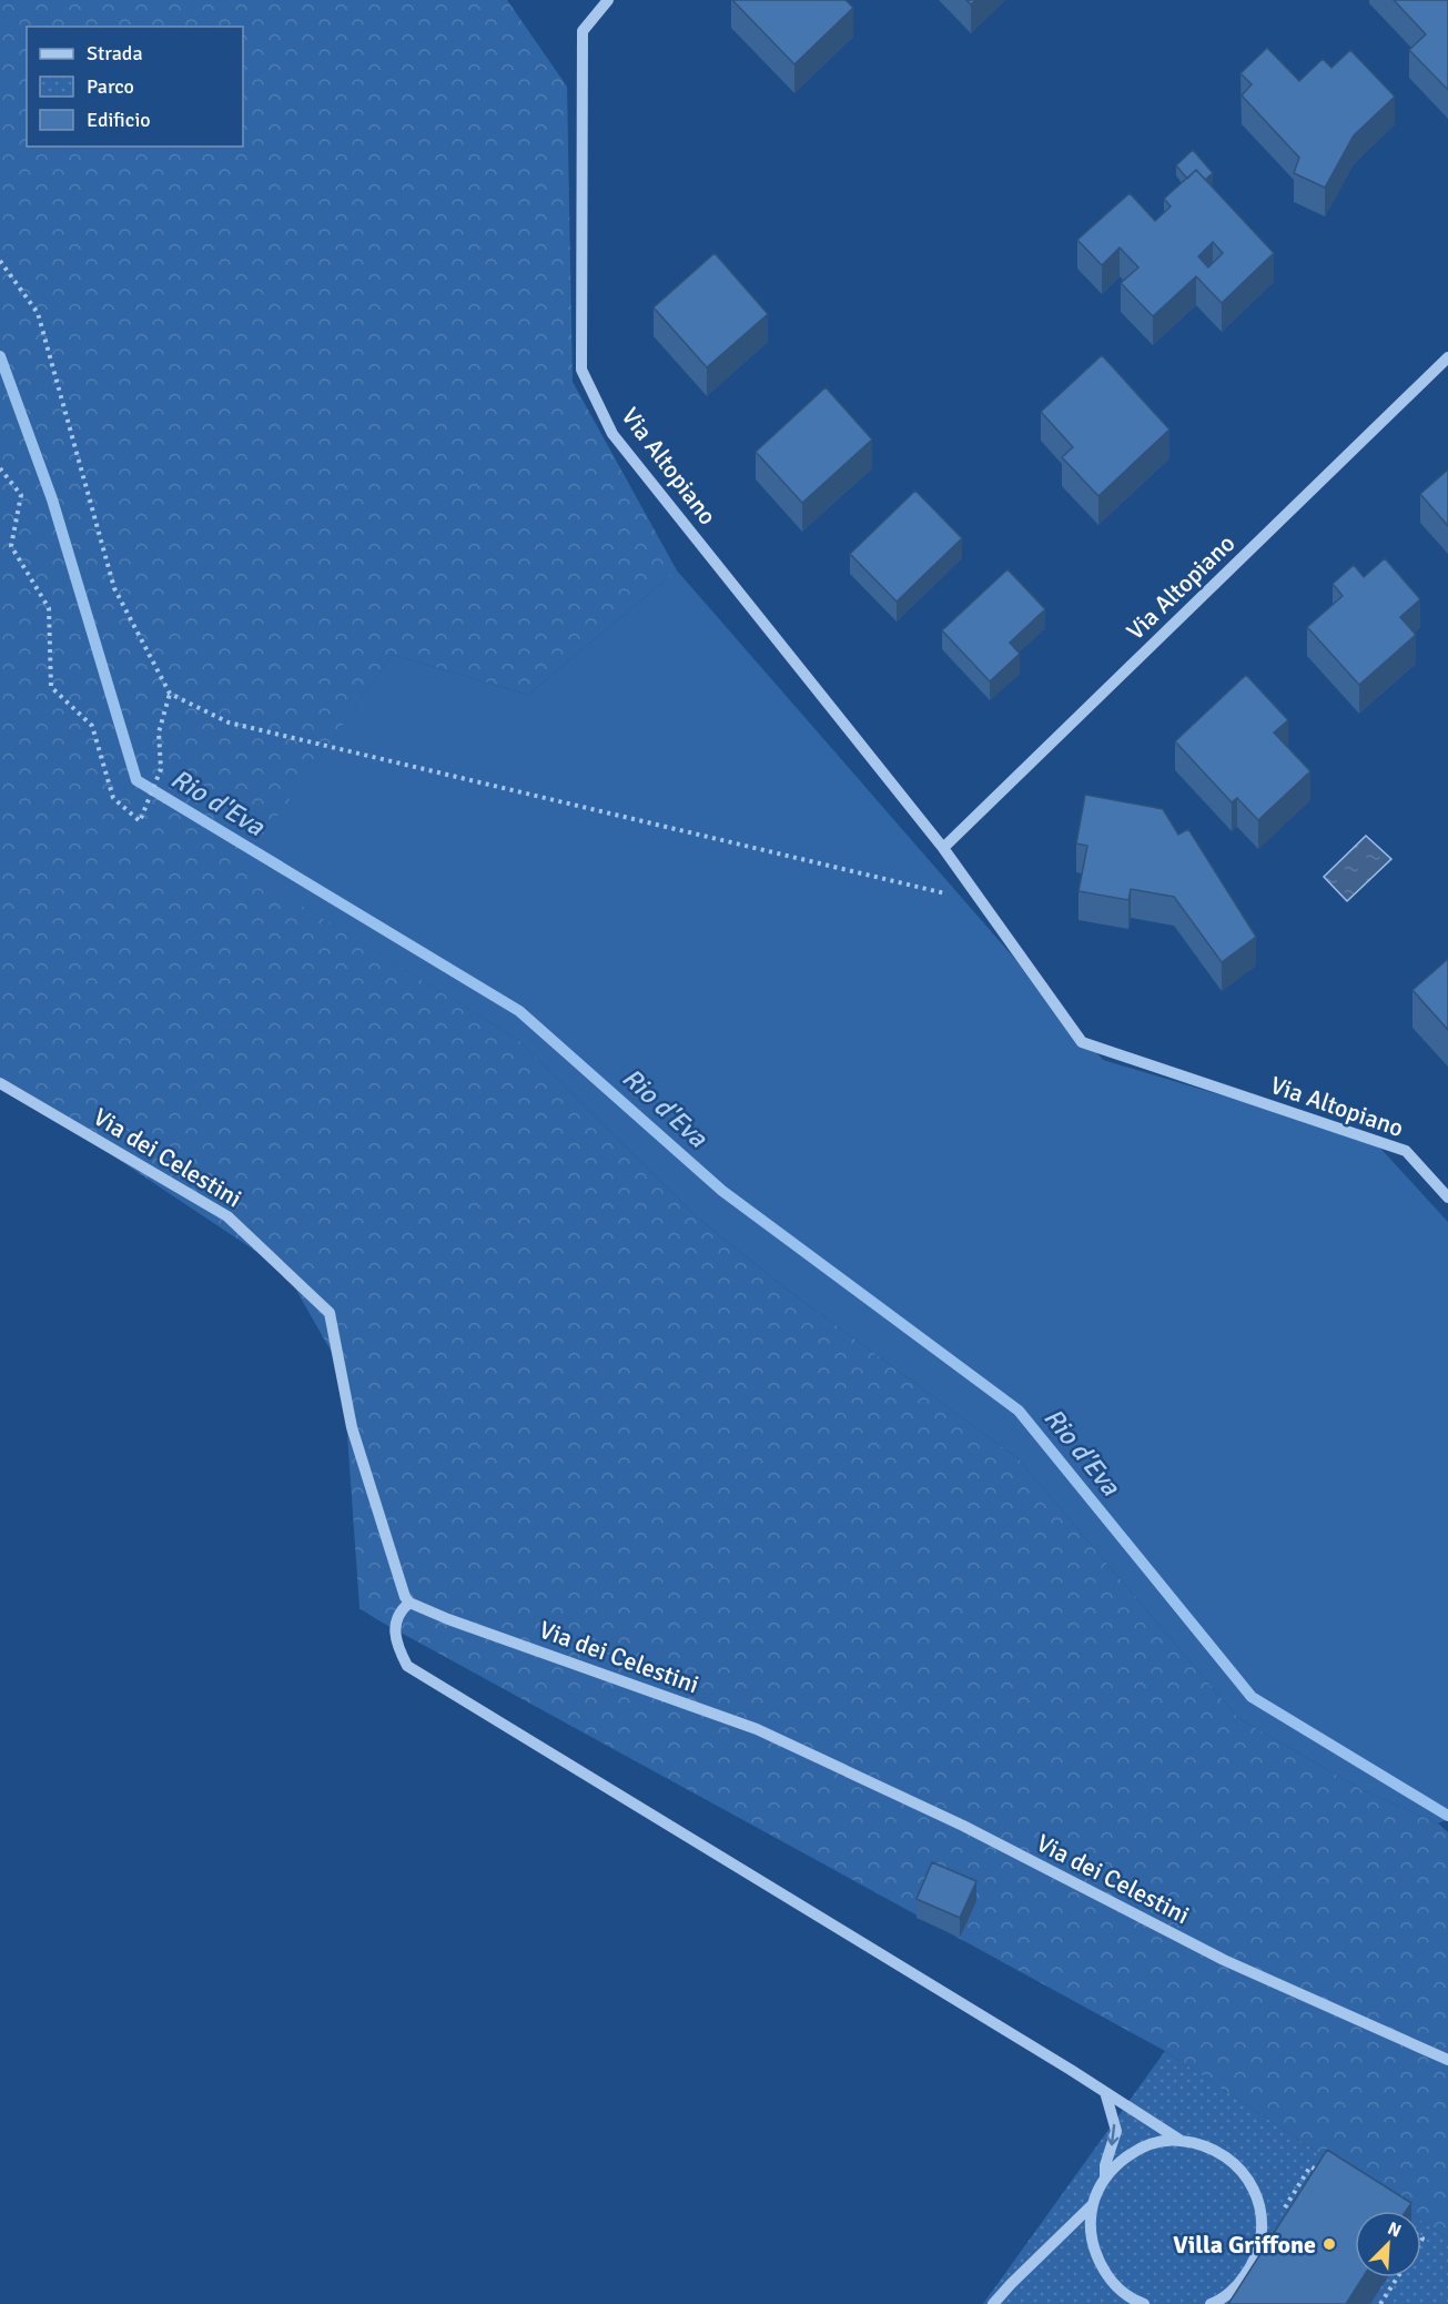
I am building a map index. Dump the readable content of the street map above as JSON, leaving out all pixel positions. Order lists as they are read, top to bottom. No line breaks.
{"streets":{"street":["Via Altopiano","Via dei Celestini"]},"water":["Rio d'Eva"],"places":["Villa Griffone"],"legend":["Strada","Parco","Edificio"],"north":"top right"}
